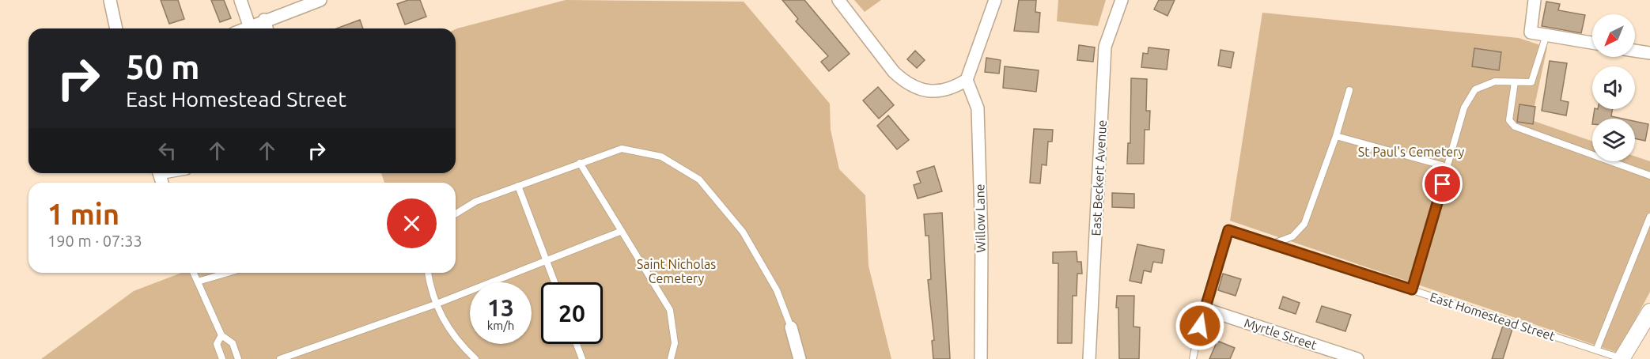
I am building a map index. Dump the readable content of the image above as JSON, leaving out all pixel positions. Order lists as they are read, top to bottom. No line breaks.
{"streets":{"street":["East Beckert Avenue","Willow Lane","Myrtle Street"],"lane":["East Homestead Street"]},"crossings":[["East Homestead Street","Myrtle Street"]],"parks":["St Paul's Cemetery","Saint Nicholas Cemetery"],"north":"bottom left","page":{"turn":["50 m","East Homestead Street"],"heading":["1 min","190 m · 07:33"],"speed":"13 km/h","limit":"20"}}
